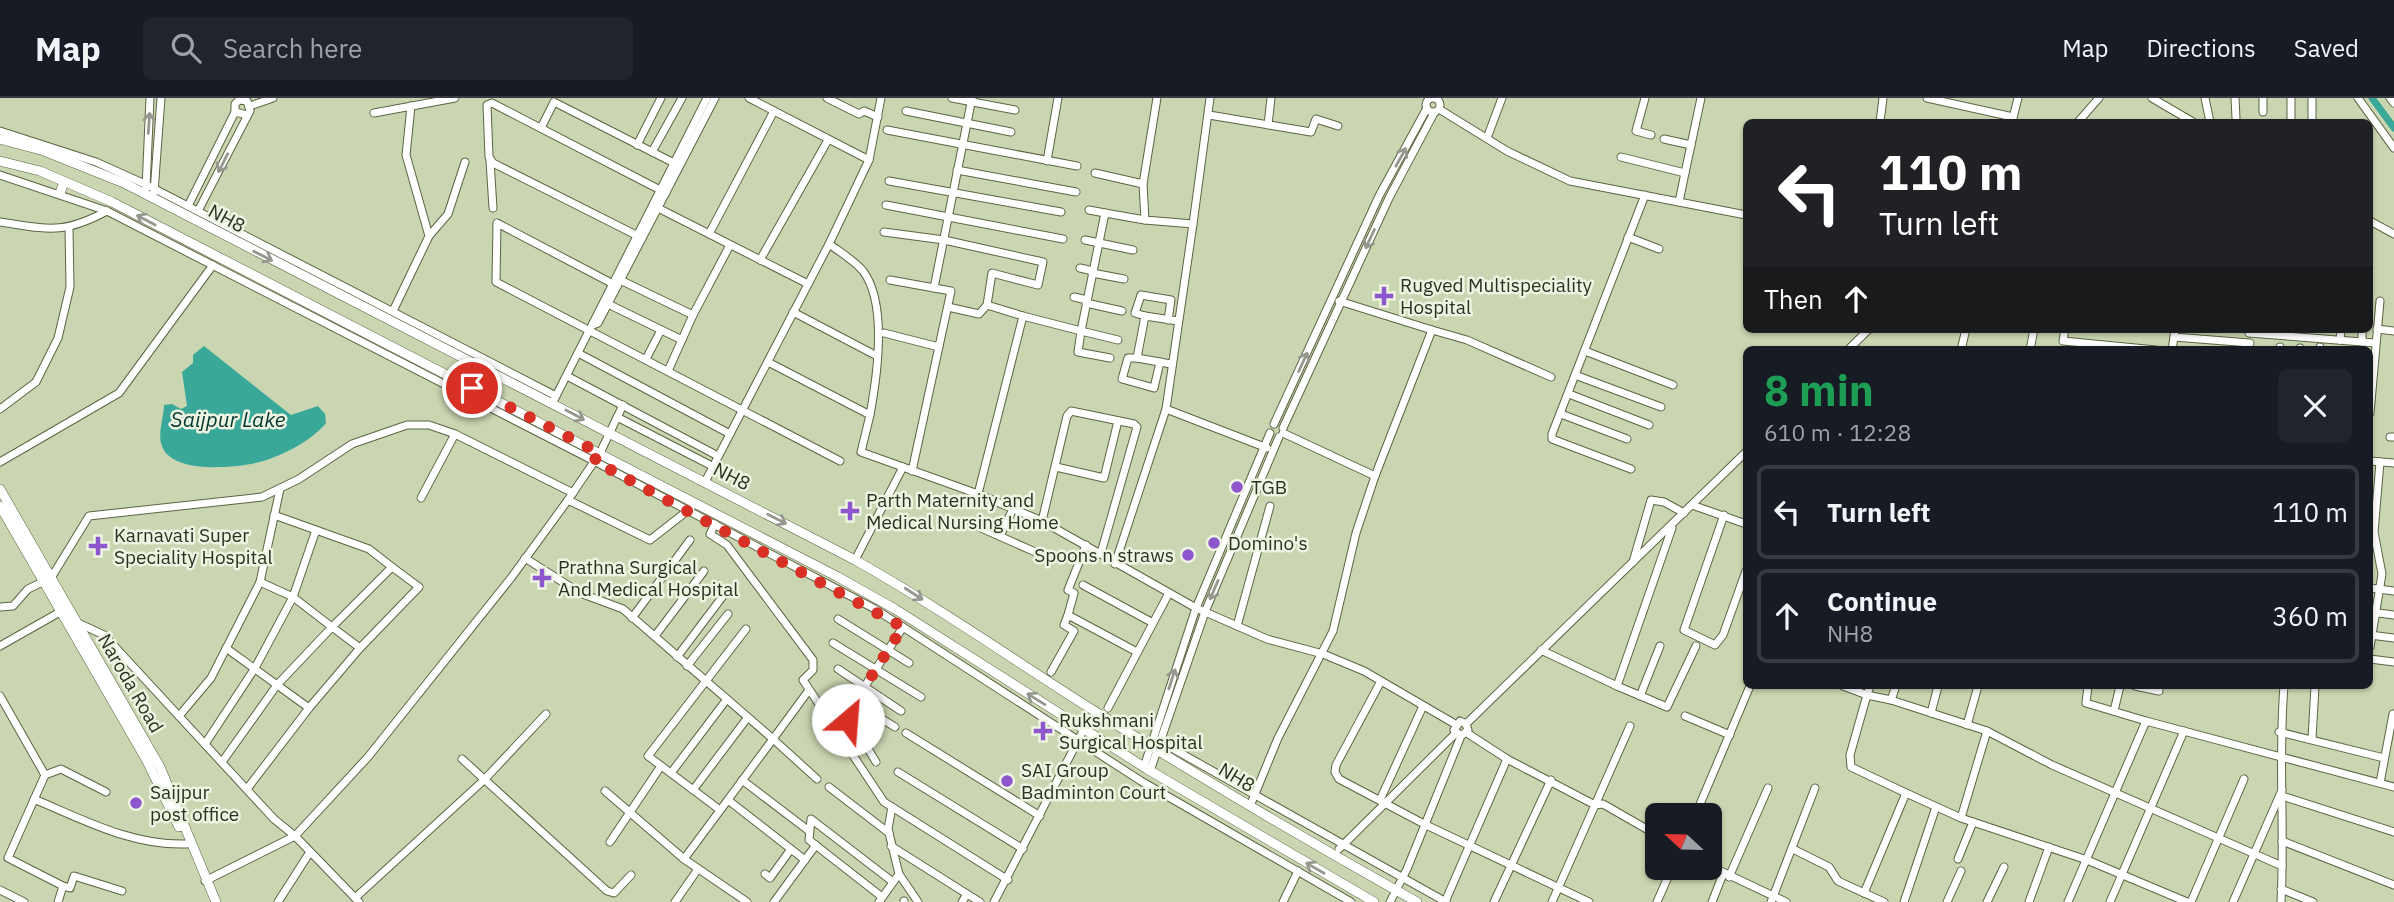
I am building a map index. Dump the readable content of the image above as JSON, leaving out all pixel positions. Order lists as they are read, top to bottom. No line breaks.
{"streets":{"main road":["NH8","Naroda Road"]},"water":["Saijpur Lake"],"places":{"health":["Rugved Multispeciality Hospital","Parth Maternity and Medical Nursing Home","Karnavati Super Speciality Hospital","Prathna Surgical And Medical Hospital","Rukshmani Surgical Hospital"],"other":["TGB","Domino's","Spoons n straws","SAI Group Badminton Court","Saijpur post office"]},"north":"left","page":{"header":"Map","search":"Search here","nav":["Map","Directions","Saved"],"turn":["110 m","Turn left"],"then":"Then","heading":["8 min","610 m · 12:28"],"list":[{"name":"Turn left","value":"110 m"},{"name":"Continue","note":"NH8","value":"360 m"}]}}
